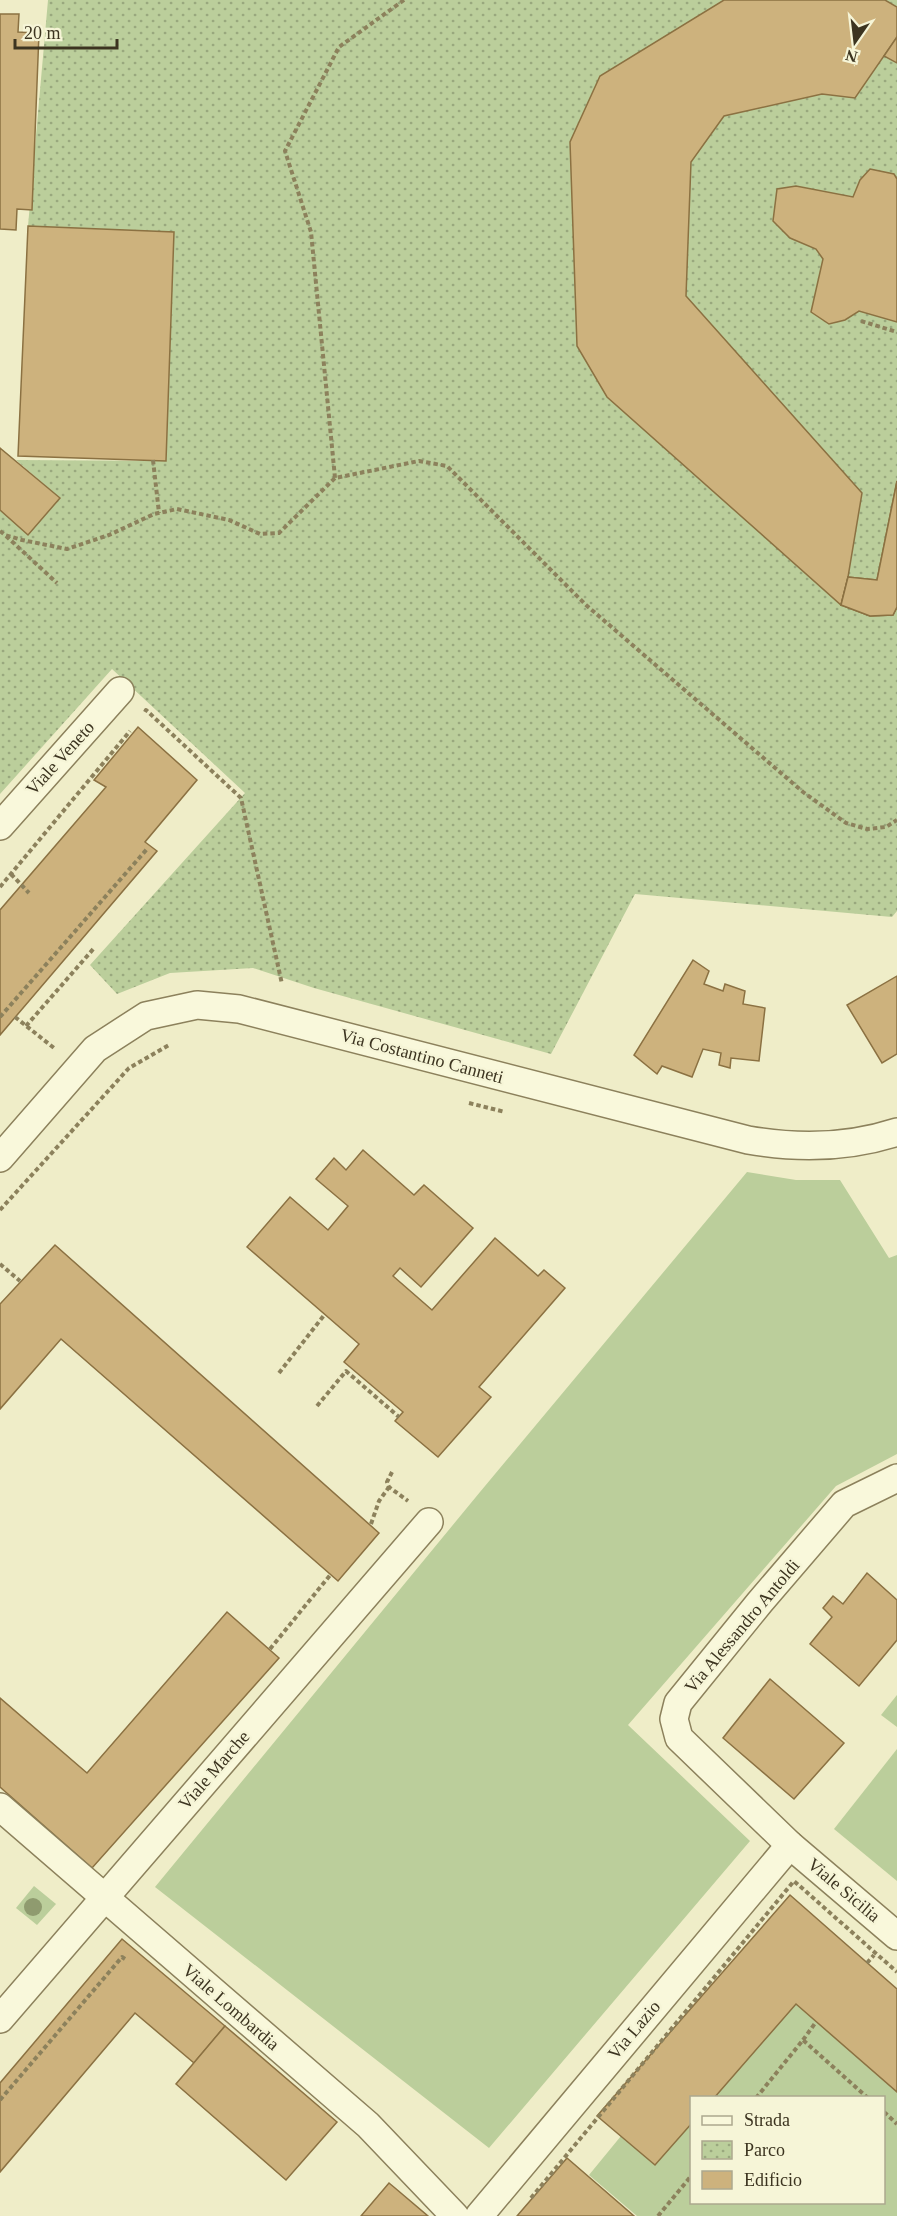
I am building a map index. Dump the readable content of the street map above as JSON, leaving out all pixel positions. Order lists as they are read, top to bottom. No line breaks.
{"streets":{"street":["Viale Veneto","Via Costantino Canneti","Via Alessandro Antoldi","Viale Marche","Viale Sicilia","Viale Lombardia","Via Lazio"]},"crossings":[["Via Alessandro Antoldi","Viale Sicilia"],["Via Alessandro Antoldi","Via Lazio"],["Viale Marche","Viale Lombardia"],["Viale Sicilia","Via Lazio"]],"legend":["Strada","Parco","Edificio"],"scale_bar":"20 m","north":"bottom"}
